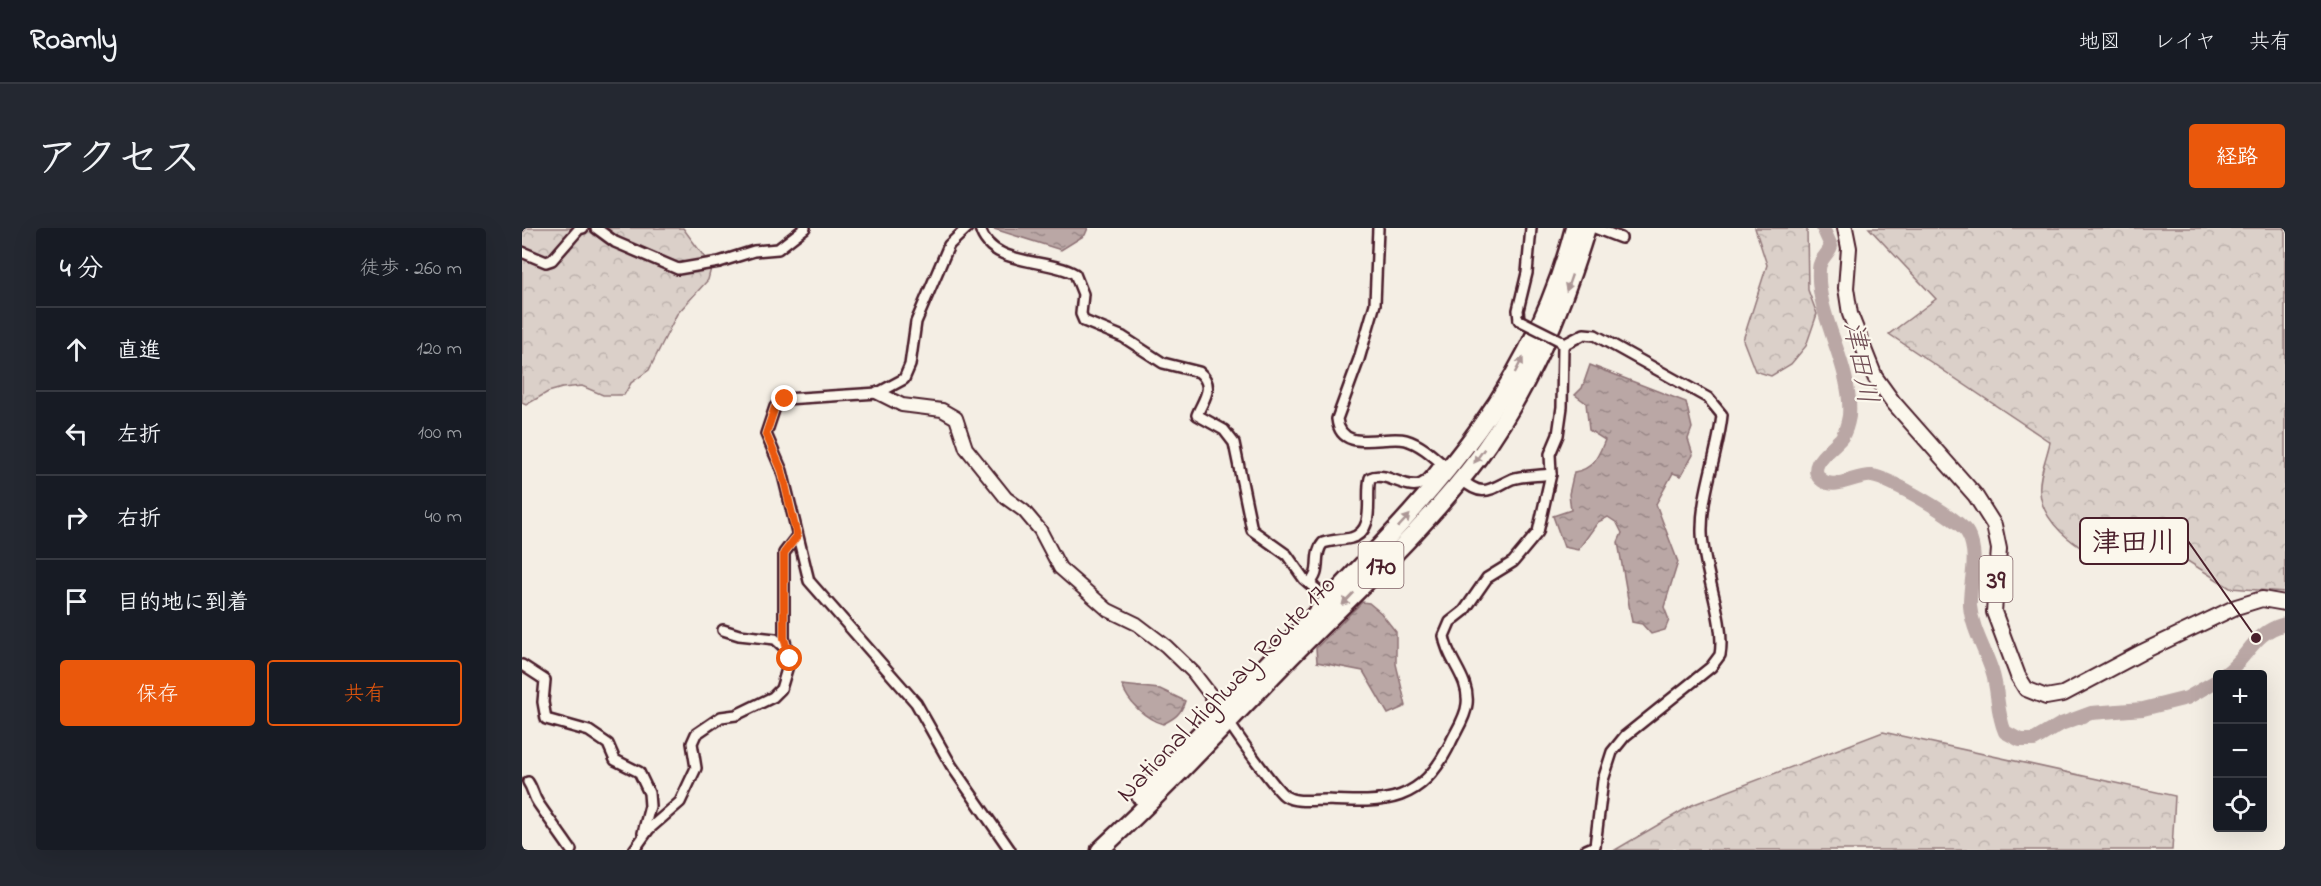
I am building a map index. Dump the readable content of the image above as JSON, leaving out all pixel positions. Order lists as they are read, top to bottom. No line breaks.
{"streets":{"highway":["170","National Highway Route 170"],"main road":["39"]},"water":["津田川"],"places":["津田川"],"page":{"header":"Roamly","nav":["地図","レイヤ","共有"],"title":"アクセス","buttons":["経路",["保存","共有"]],"heading":["4 分","徒歩 · 260 m"],"list":[["直進","120 m"],["左折","100 m"],["右折","40 m"],"目的地に到着"],"map_buttons":["+","−"]}}
